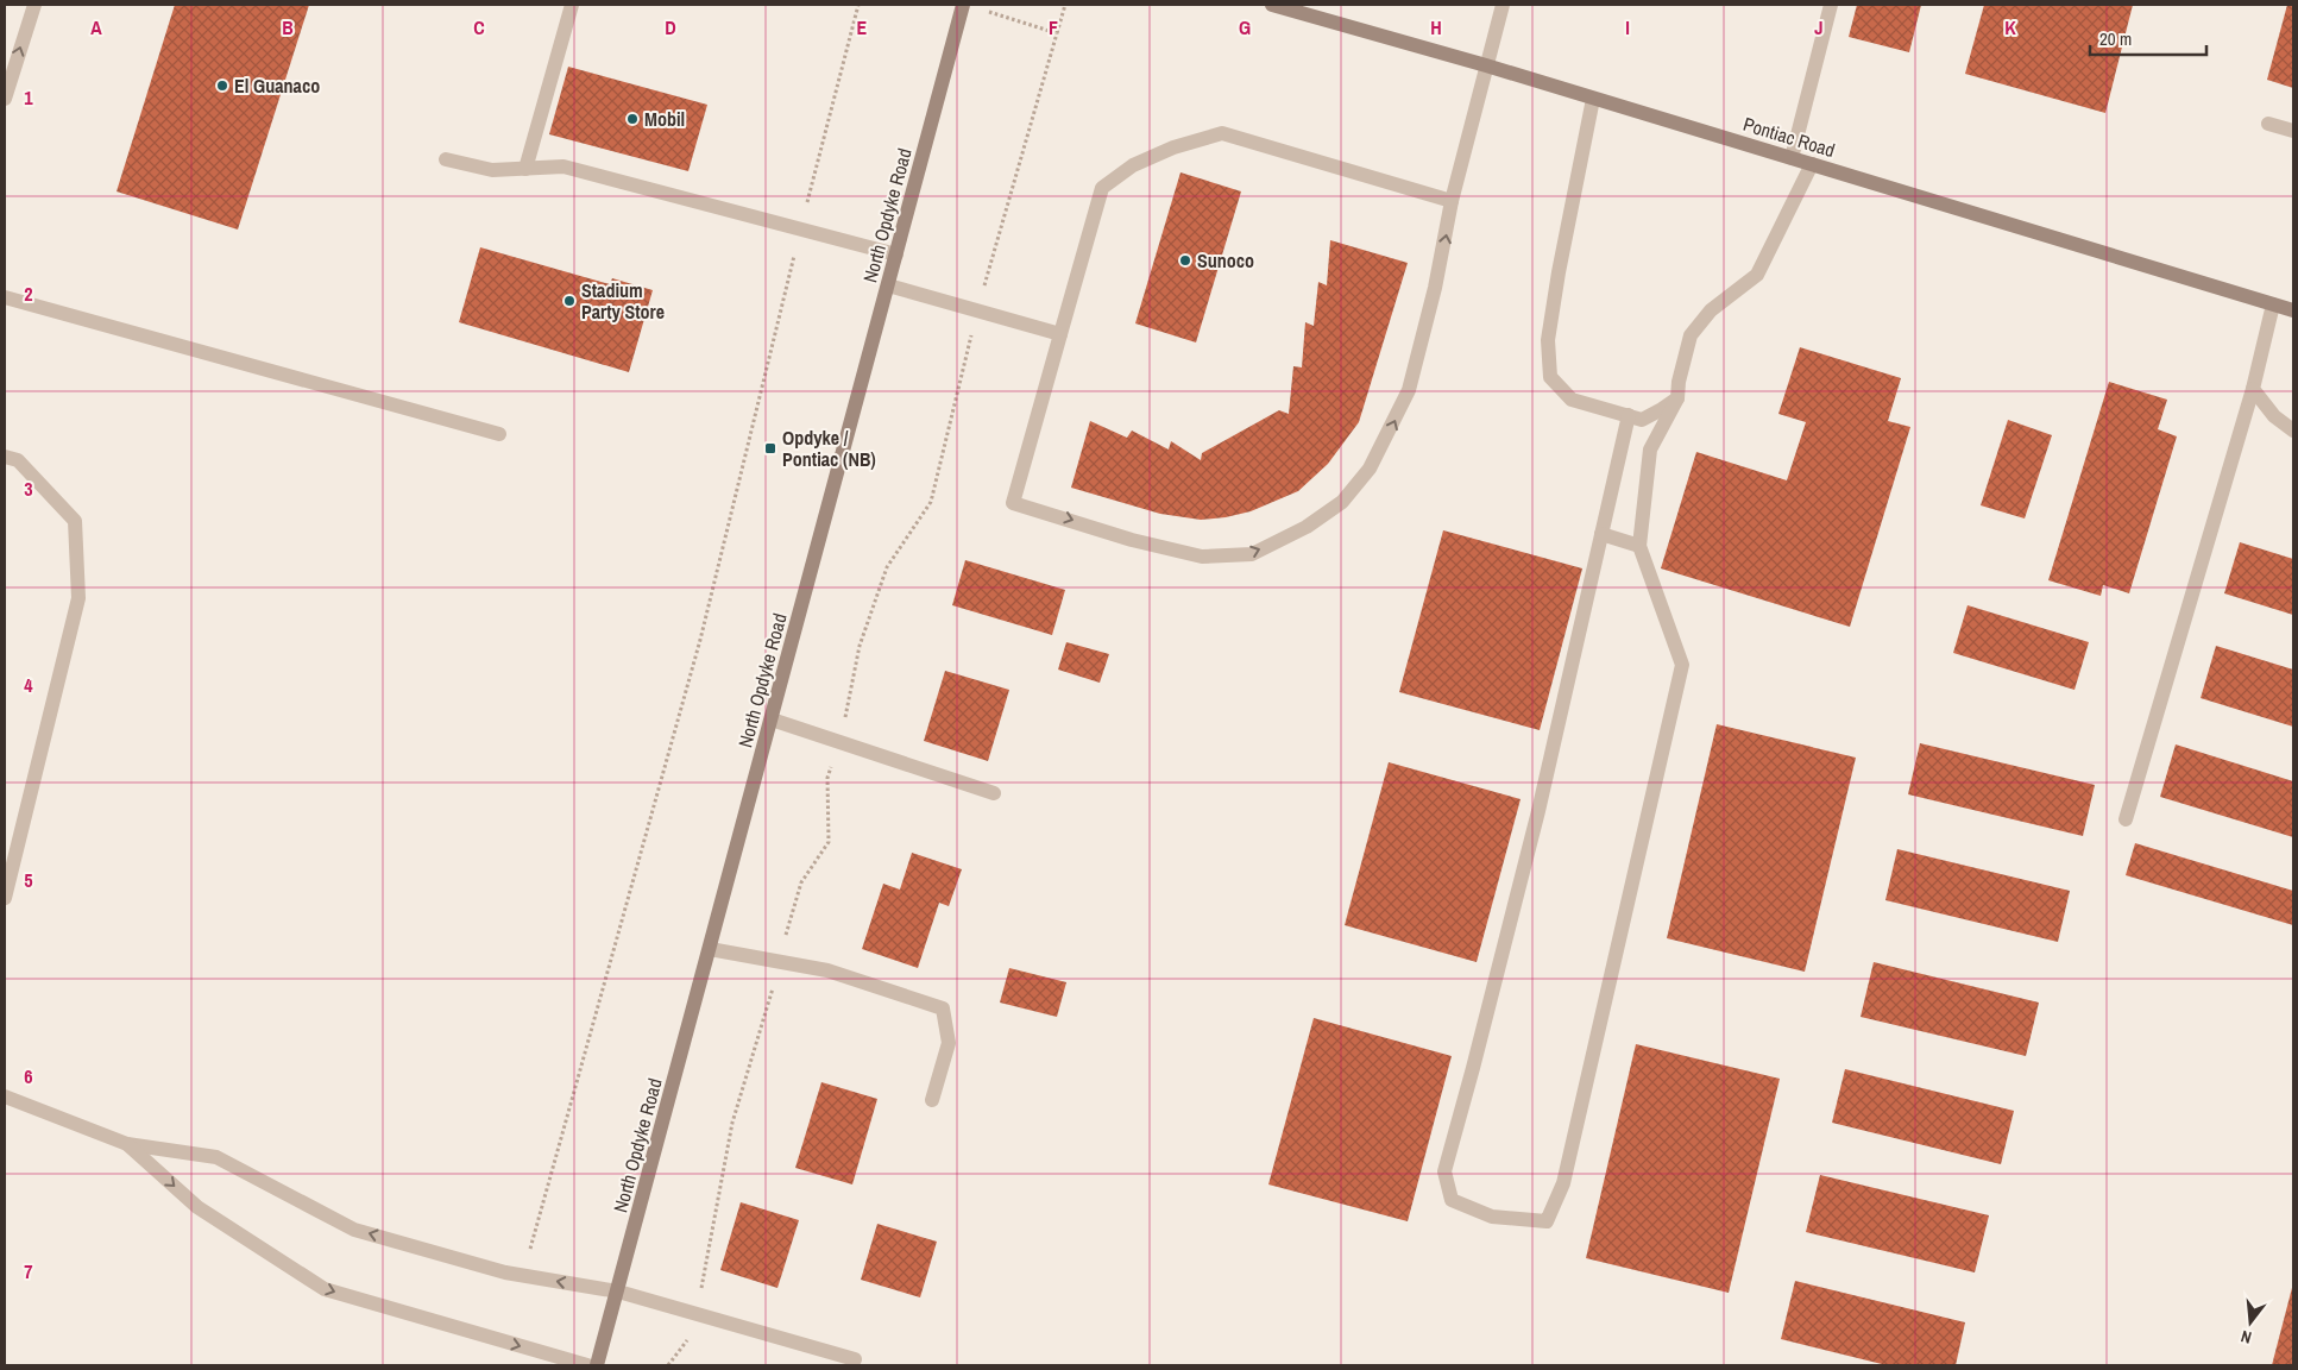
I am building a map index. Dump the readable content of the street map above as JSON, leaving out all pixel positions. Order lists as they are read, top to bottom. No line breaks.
{"streets":{"main road":["Pontiac Road","North Opdyke Road"]},"places":{"other":["El Guanaco","Mobil","Sunoco","Stadium Party Store"],"transit":["Opdyke / Pontiac (NB)"]},"scale_bar":"20 m","north":"bottom","grid":{"columns":["A","B","C","D","E","F","G","H","I","J","K"],"rows":["1","2","3","4","5","6","7"]}}
